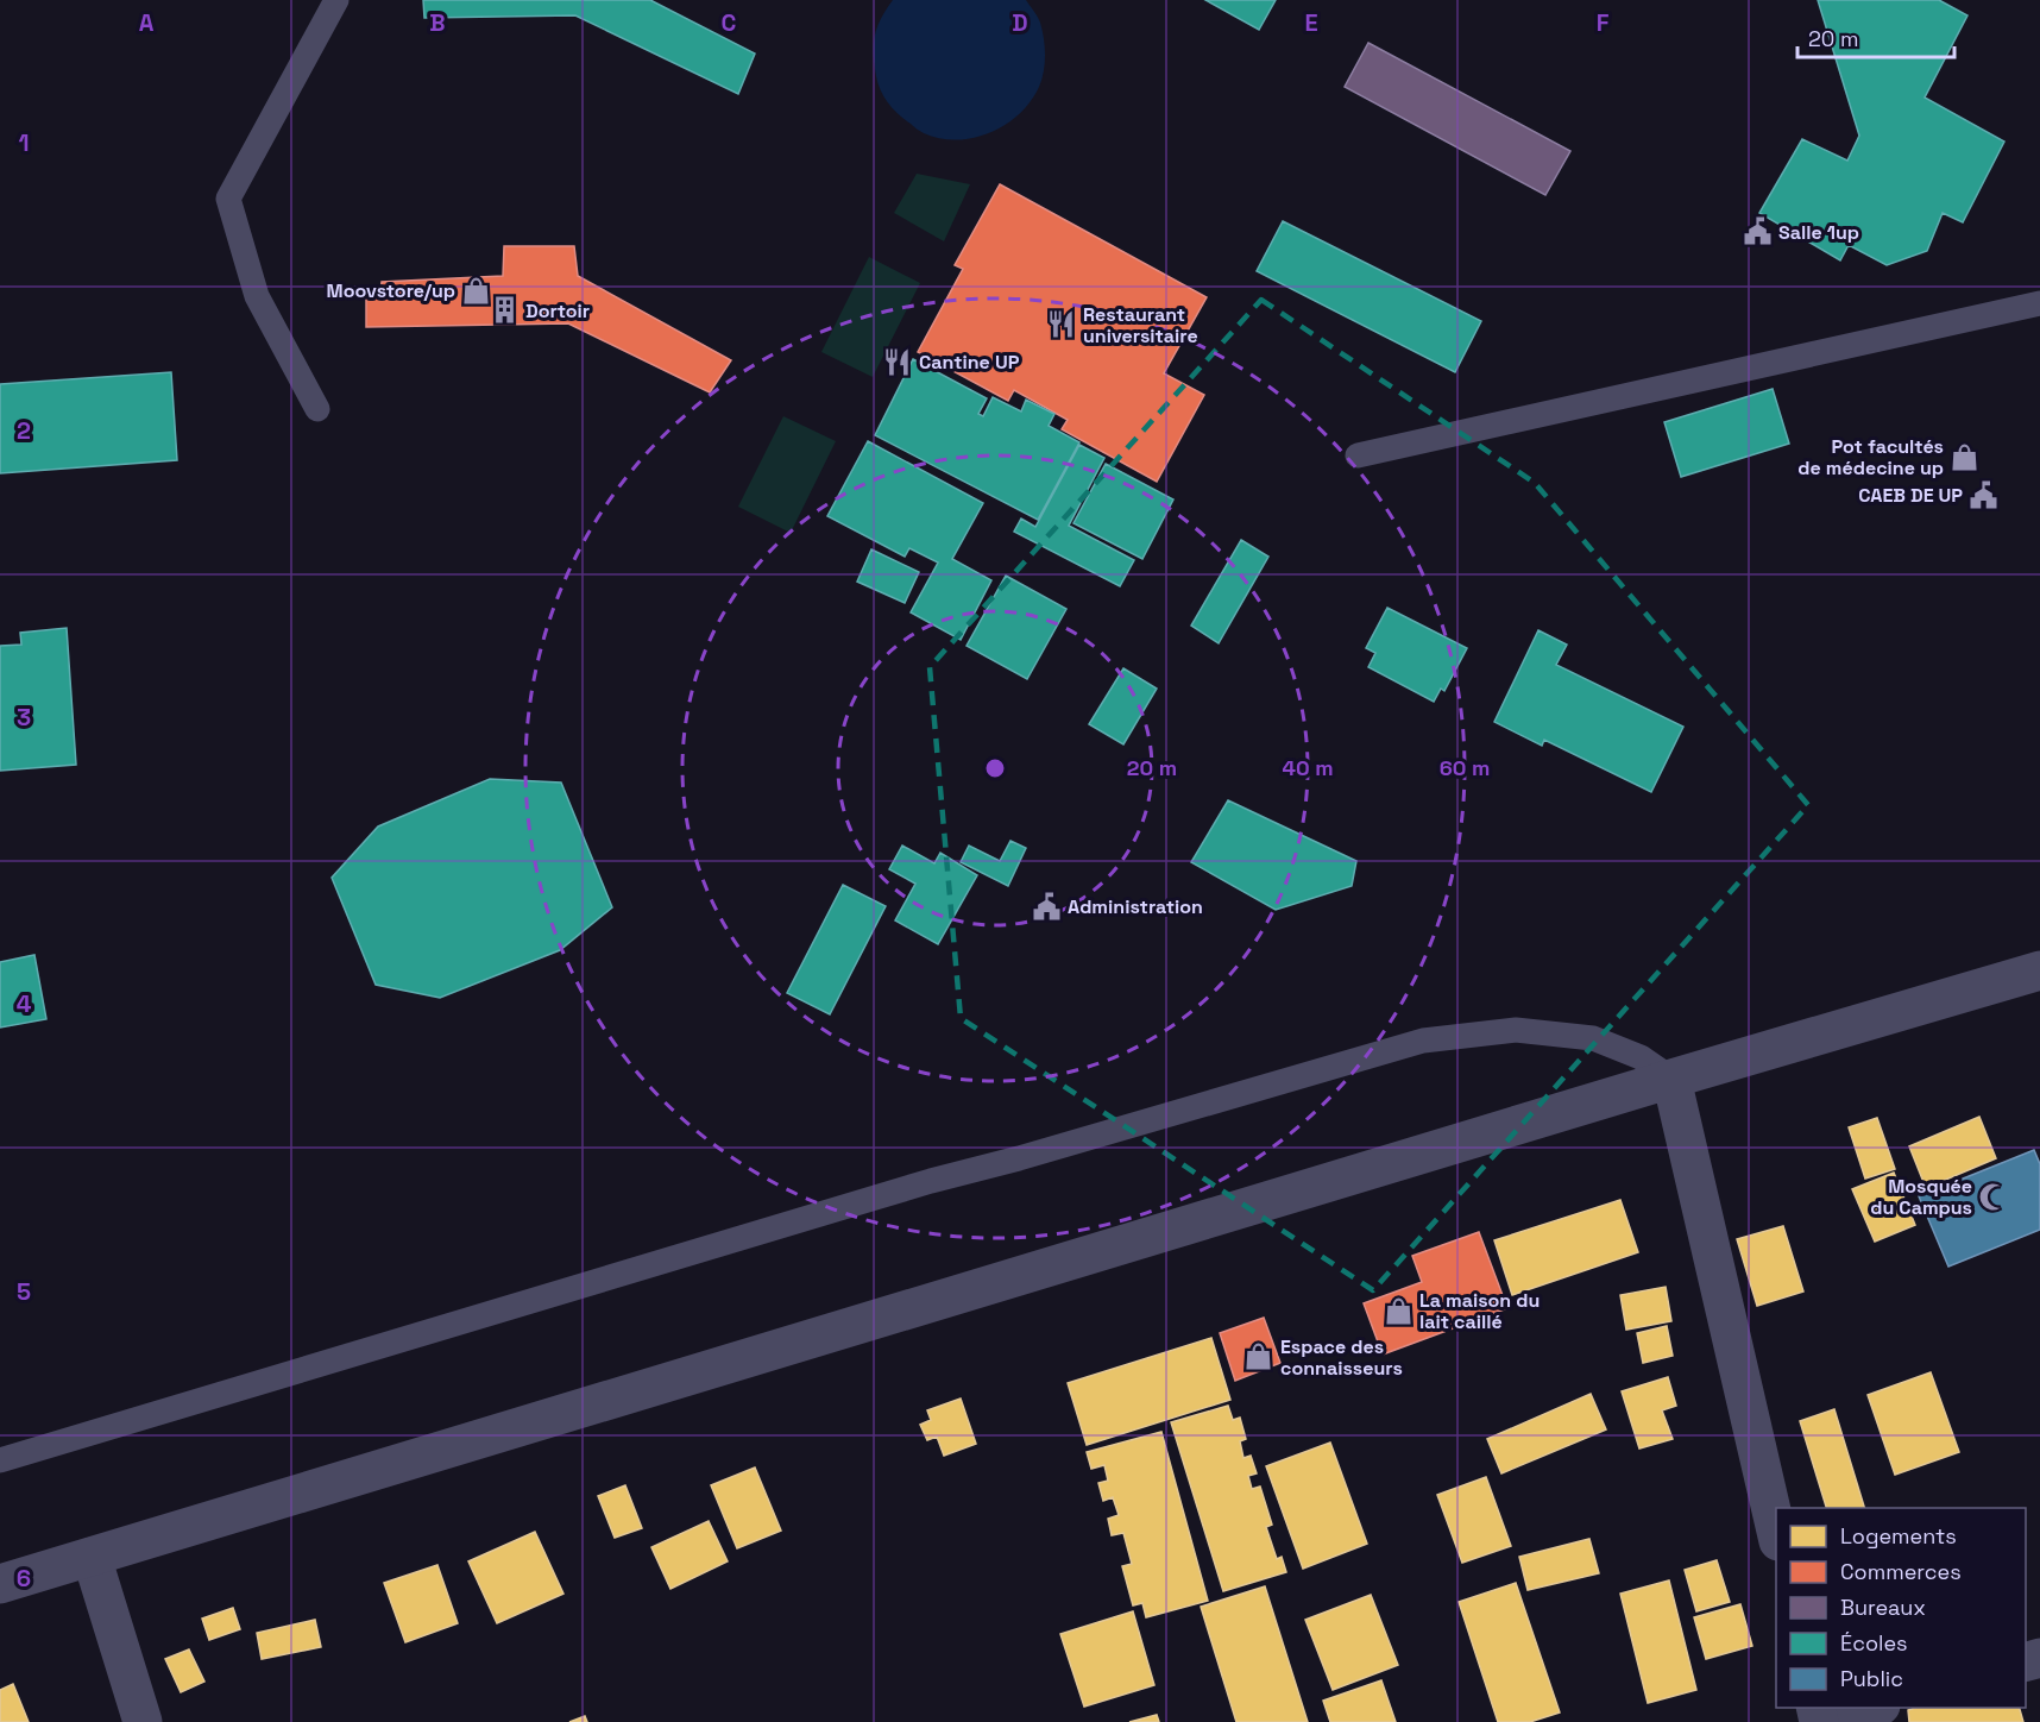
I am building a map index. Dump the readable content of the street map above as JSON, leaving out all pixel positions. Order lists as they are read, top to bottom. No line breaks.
{"places":{"public building":["Salle 1up","CAEB DE UP","Administration"],"shop":["Moovstore/up","Pot facultés de médecine up","La maison du lait caillé","Espace des connaisseurs"],"building":["Dortoir"],"restaurant":["Restaurant universitaire","Cantine UP"],"mosque":["Mosquée du Campus"]},"legend":["Logements","Commerces","Bureaux","Écoles","Public"],"scale_bar":"20 m","grid":{"columns":["A","B","C","D","E","F"],"rows":["1","2","3","4","5","6"]},"rings":["20 m","40 m","60 m"]}
